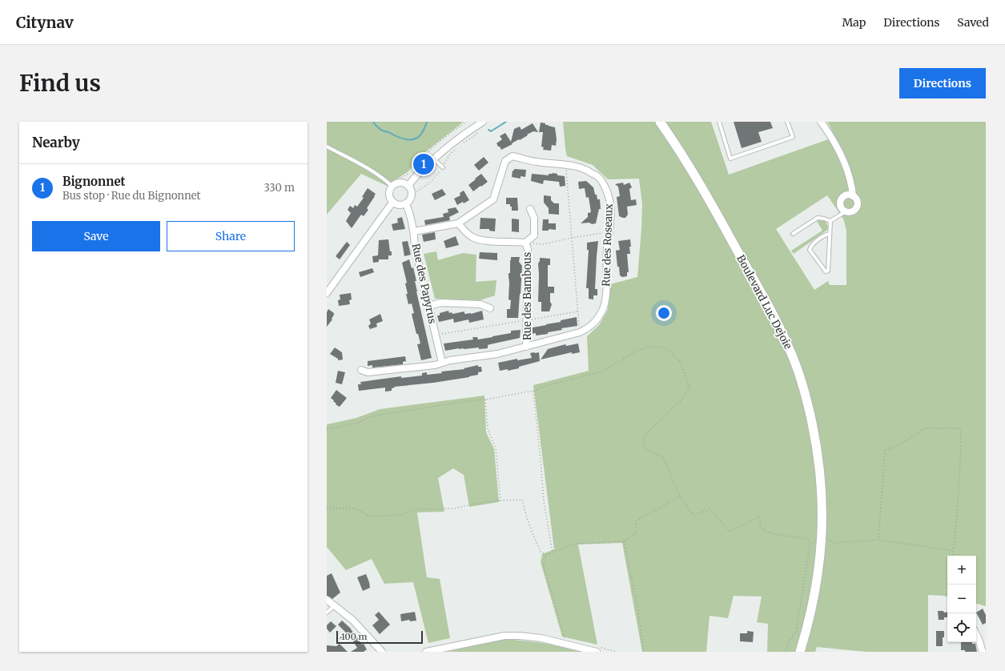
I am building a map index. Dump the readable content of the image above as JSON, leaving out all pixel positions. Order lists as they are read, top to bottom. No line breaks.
{"streets":{"main road":["Boulevard Luc Dejoie"],"street":["Rue des Roseaux","Rue des Papyrus","Rue des Bambous"]},"crossings":[["Rue des Roseaux","Rue des Papyrus"],["Rue des Roseaux","Rue des Bambous"]],"scale_bar":"100 m","page":{"header":"Citynav","nav":["Map","Directions","Saved"],"buttons":["Directions",["Save","Share"]],"title":"Find us","heading":"Nearby","pins":"1","list":[{"mark":"1","name":"Bignonnet","note":"Bus stop · Rue du Bignonnet","value":"330 m"}],"map_buttons":["+","−"],"scale":"100 m"}}
